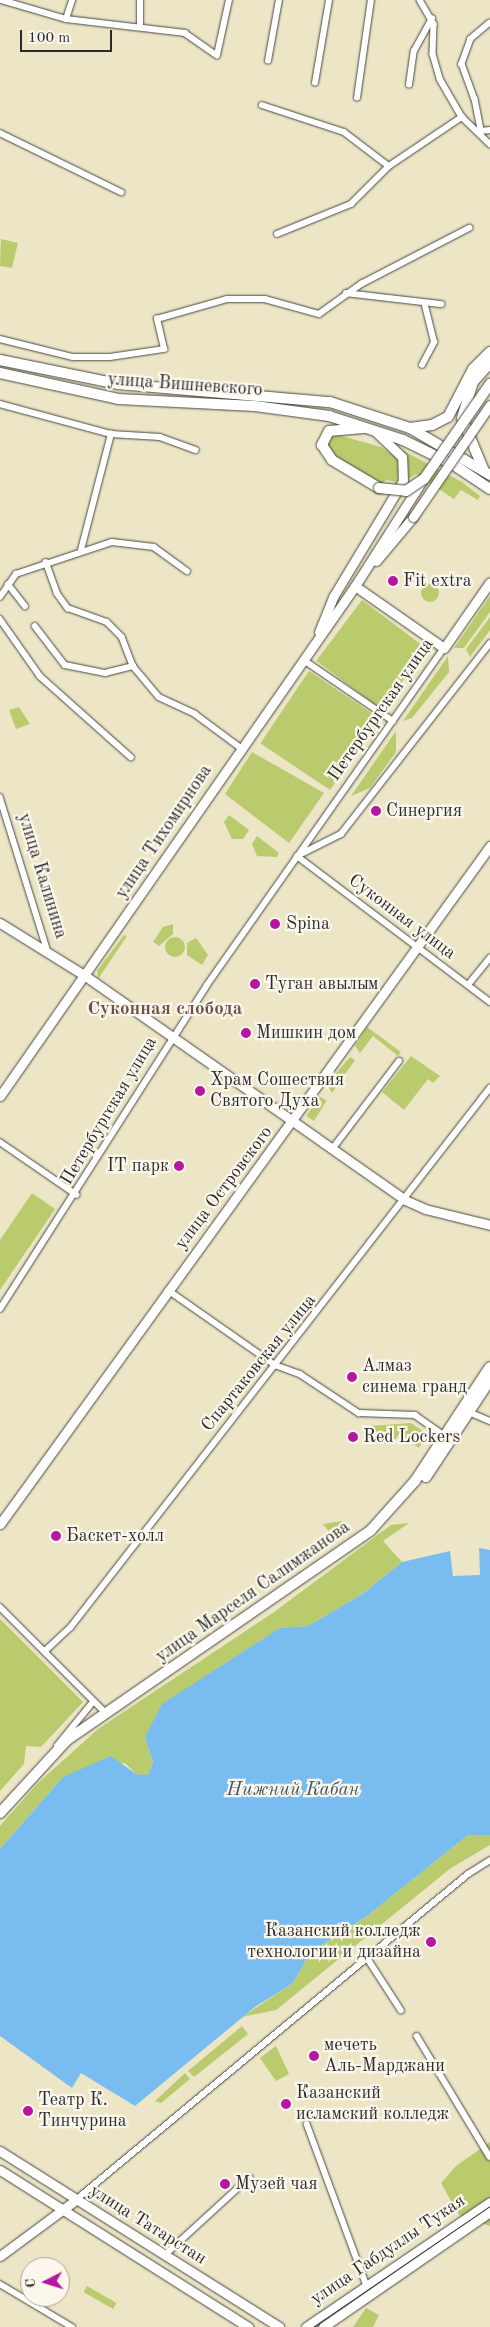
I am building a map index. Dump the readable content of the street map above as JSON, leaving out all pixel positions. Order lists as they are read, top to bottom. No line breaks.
{"streets":{"main road":["улица Вишневского","Петербургская улица","улица Тихомирнова","улица Калинина","улица Островского","улица Марселя Салимжанова","улица Татарстан","улица Габдуллы Тукая"],"street":["Суконная улица","Спартаковская улица"]},"crossings":[["Петербургская улица","улица Калинина"],["Петербургская улица","Суконная улица"],["улица Тихомирнова","улица Калинина"],["улица Калинина","улица Островского"],["улица Калинина","Спартаковская улица"],["Суконная улица","улица Островского"]],"districts":["Суконная слобода"],"water":["Нижний Кабан"],"places":["Fit extra","Синергия","Spina","Туган авылым","Мишкин дом","Храм Сошествия Святого Духа","IT парк","Алмаз синема гранд","Red Lockers","Баскет-холл","Казанский колледж технологии и дизайна","мечеть Аль-Марджани","Казанский исламский колледж","Театр К. Тинчурина","Музей чая"],"scale_bar":"100 m","north":"left"}
